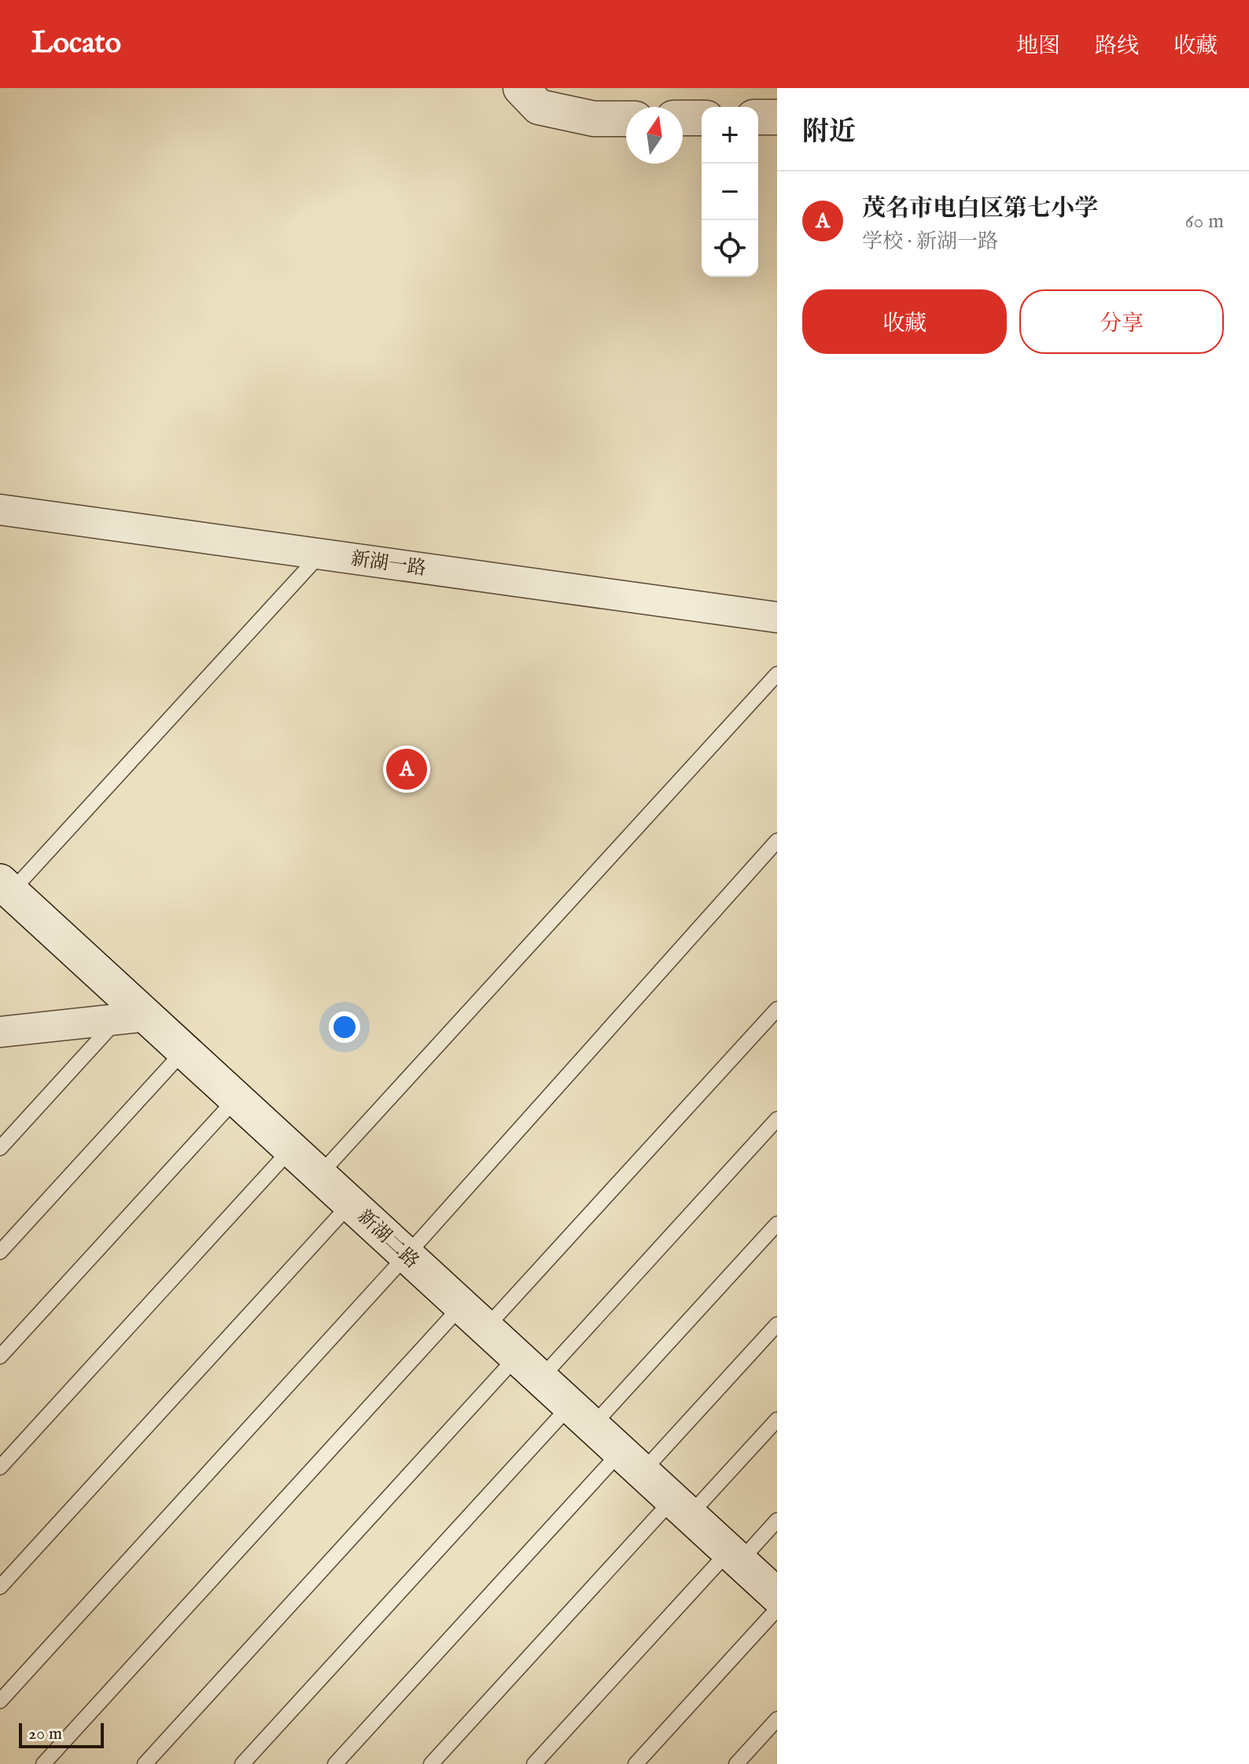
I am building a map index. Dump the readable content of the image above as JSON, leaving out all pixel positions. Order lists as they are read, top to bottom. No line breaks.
{"streets":{"main road":["新湖二路"],"street":["新湖一路"]},"scale_bar":"20 m","north":"top","page":{"header":"Locato","nav":["地图","路线","收藏"],"heading":"附近","map_buttons":["+","−"],"list":[{"mark":"A","name":"茂名市电白区第七小学","note":"学校 · 新湖一路","value":"60 m"}],"buttons":["收藏","分享"],"pins":"A","scale":"20 m"}}
